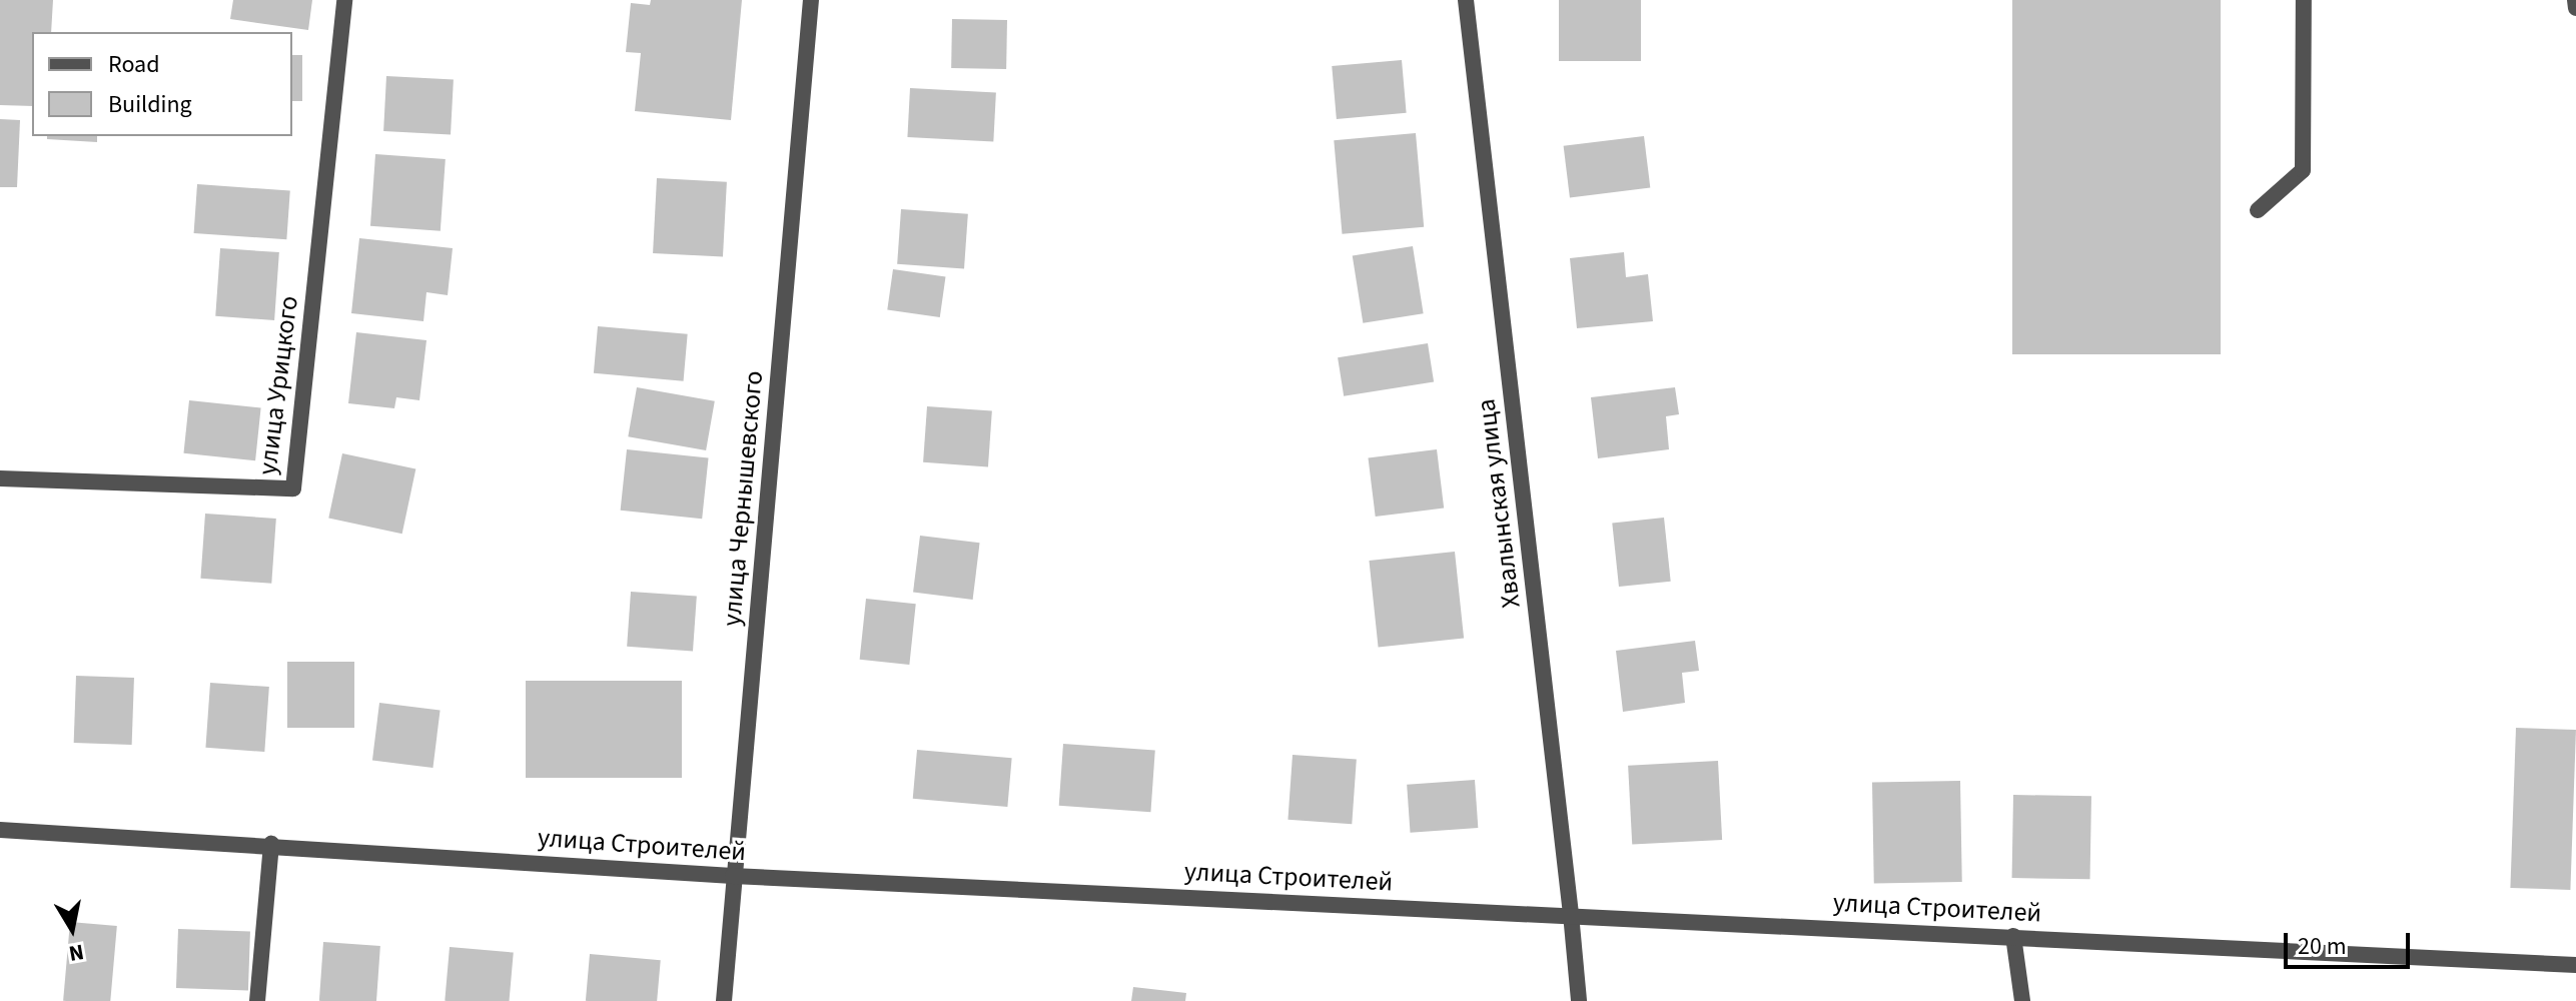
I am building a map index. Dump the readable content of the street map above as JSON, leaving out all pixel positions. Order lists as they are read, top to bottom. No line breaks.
{"streets":{"street":["улица Урицкого","улица Чернышевского","Хвалынская улица","улица Строителей"]},"crossings":[["улица Чернышевского","улица Строителей"],["Хвалынская улица","улица Строителей"]],"legend":["Road","Building"],"scale_bar":"20 m","north":"bottom"}
